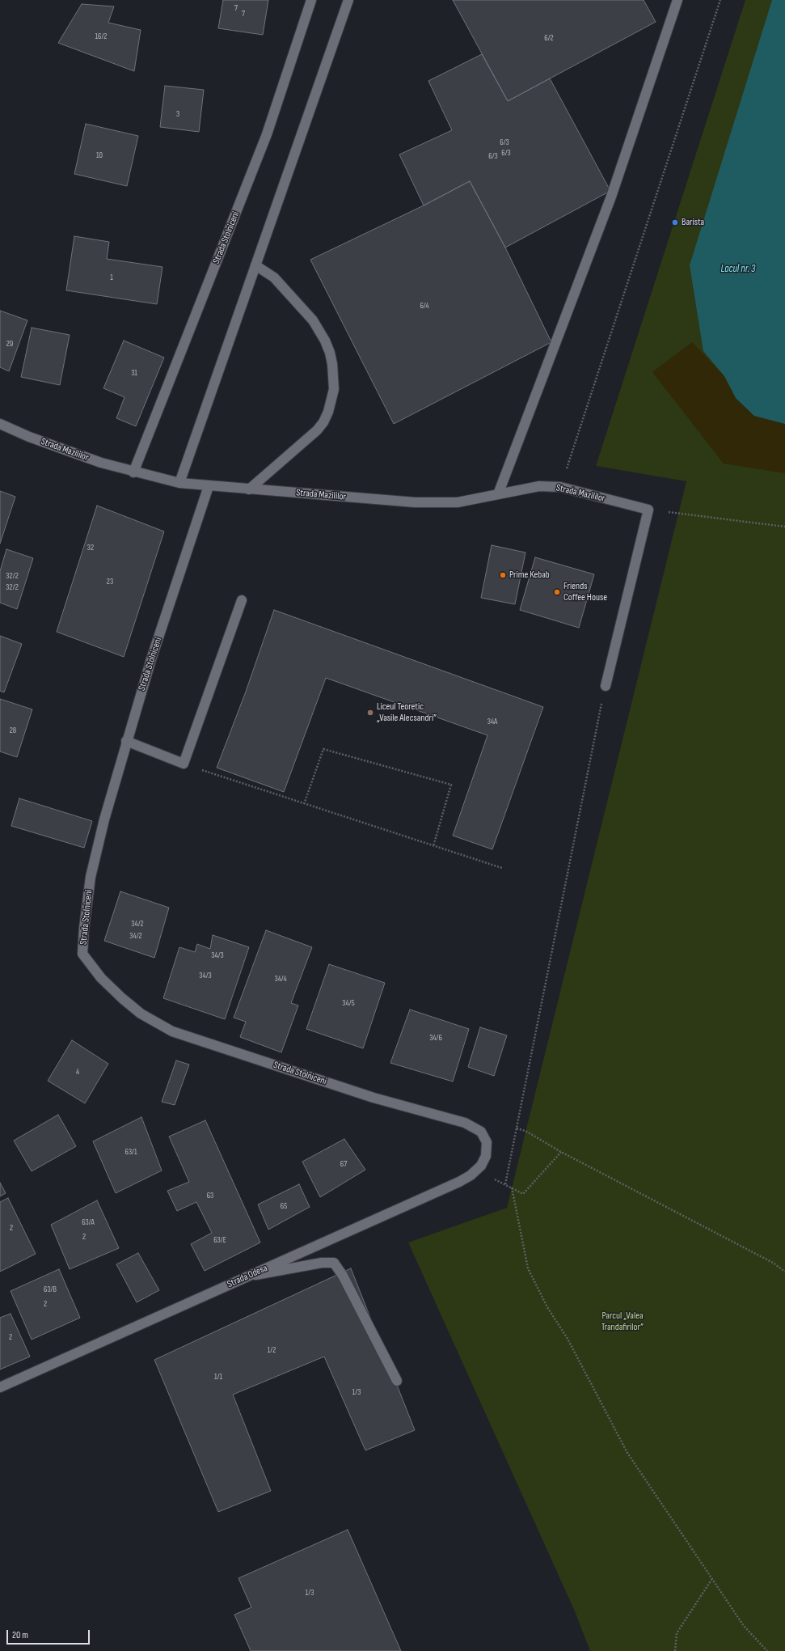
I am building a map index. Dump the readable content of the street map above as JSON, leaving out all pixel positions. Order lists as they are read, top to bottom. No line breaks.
{"streets":{"street":["Strada Stolniceni","Strada Mazililor","Strada Odesa"]},"crossings":[["Strada Stolniceni","Strada Mazililor"],["Strada Stolniceni","Strada Odesa"]],"water":["Lacul nr. 3"],"parks":["Parcul „Valea Trandafirilor”"],"places":["Barista","Prime Kebab","Friends Coffee House","Liceul Teoretic „Vasile Alecsandri”"],"house_numbers":["7","7","16/2","6/2","3","6/3","6/3","10","6/3","1","6/4","29","31","32","32/2","23","32/2","34A","28","34/2","34/2","34/3","34/3","34/4","34/5","34/6","4","63/1","67","63","65","63/A","2","2","63/E","63/B","2","2","1/2","1/1","1/3","1/3"],"scale_bar":"20 m"}
